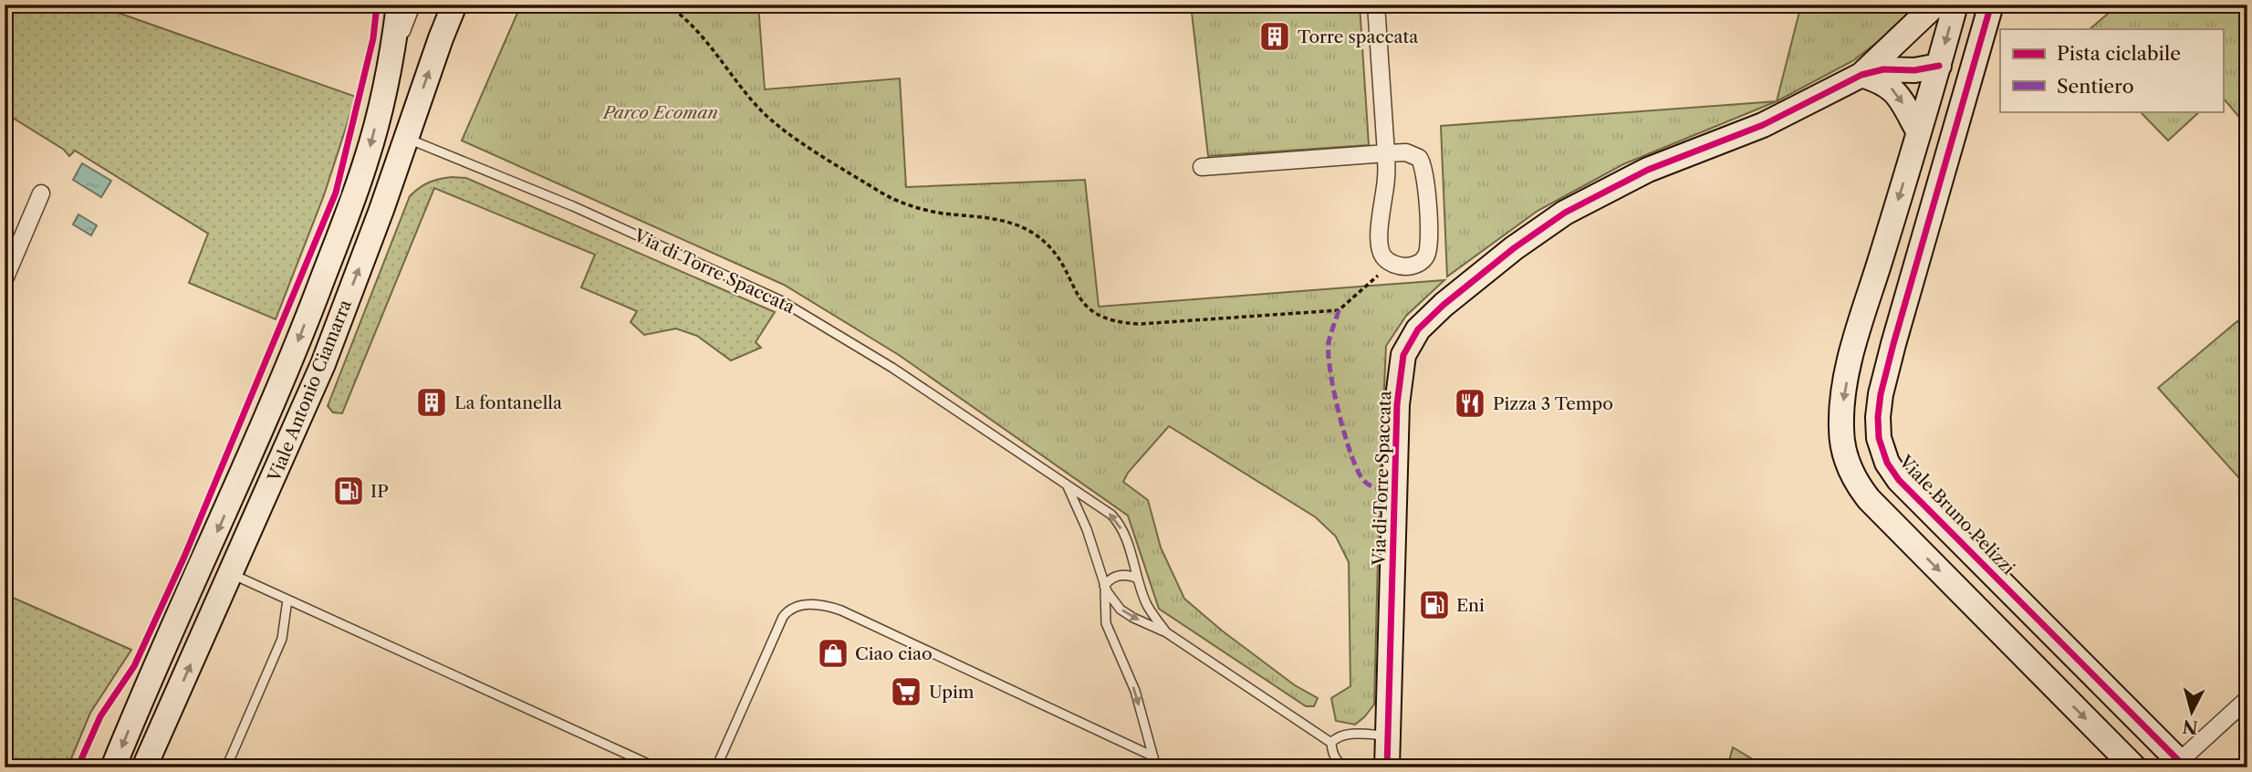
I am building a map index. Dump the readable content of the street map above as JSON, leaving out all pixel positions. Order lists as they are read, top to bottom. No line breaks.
{"streets":{"street":["Via di Torre Spaccata","Viale Antonio Ciamarra","Viale Bruno Pelizzi"]},"crossings":[["Via di Torre Spaccata","Viale Antonio Ciamarra"],["Via di Torre Spaccata","Viale Bruno Pelizzi"]],"parks":["Parco Ecoman"],"places":{"building":["Torre spaccata","La fontanella"],"restaurant":["Pizza 3 Tempo"],"fuel station":["IP","Eni"],"shop":["Ciao ciao"],"supermarket":["Upim"]},"legend":["Pista ciclabile","Sentiero"],"north":"bottom"}
